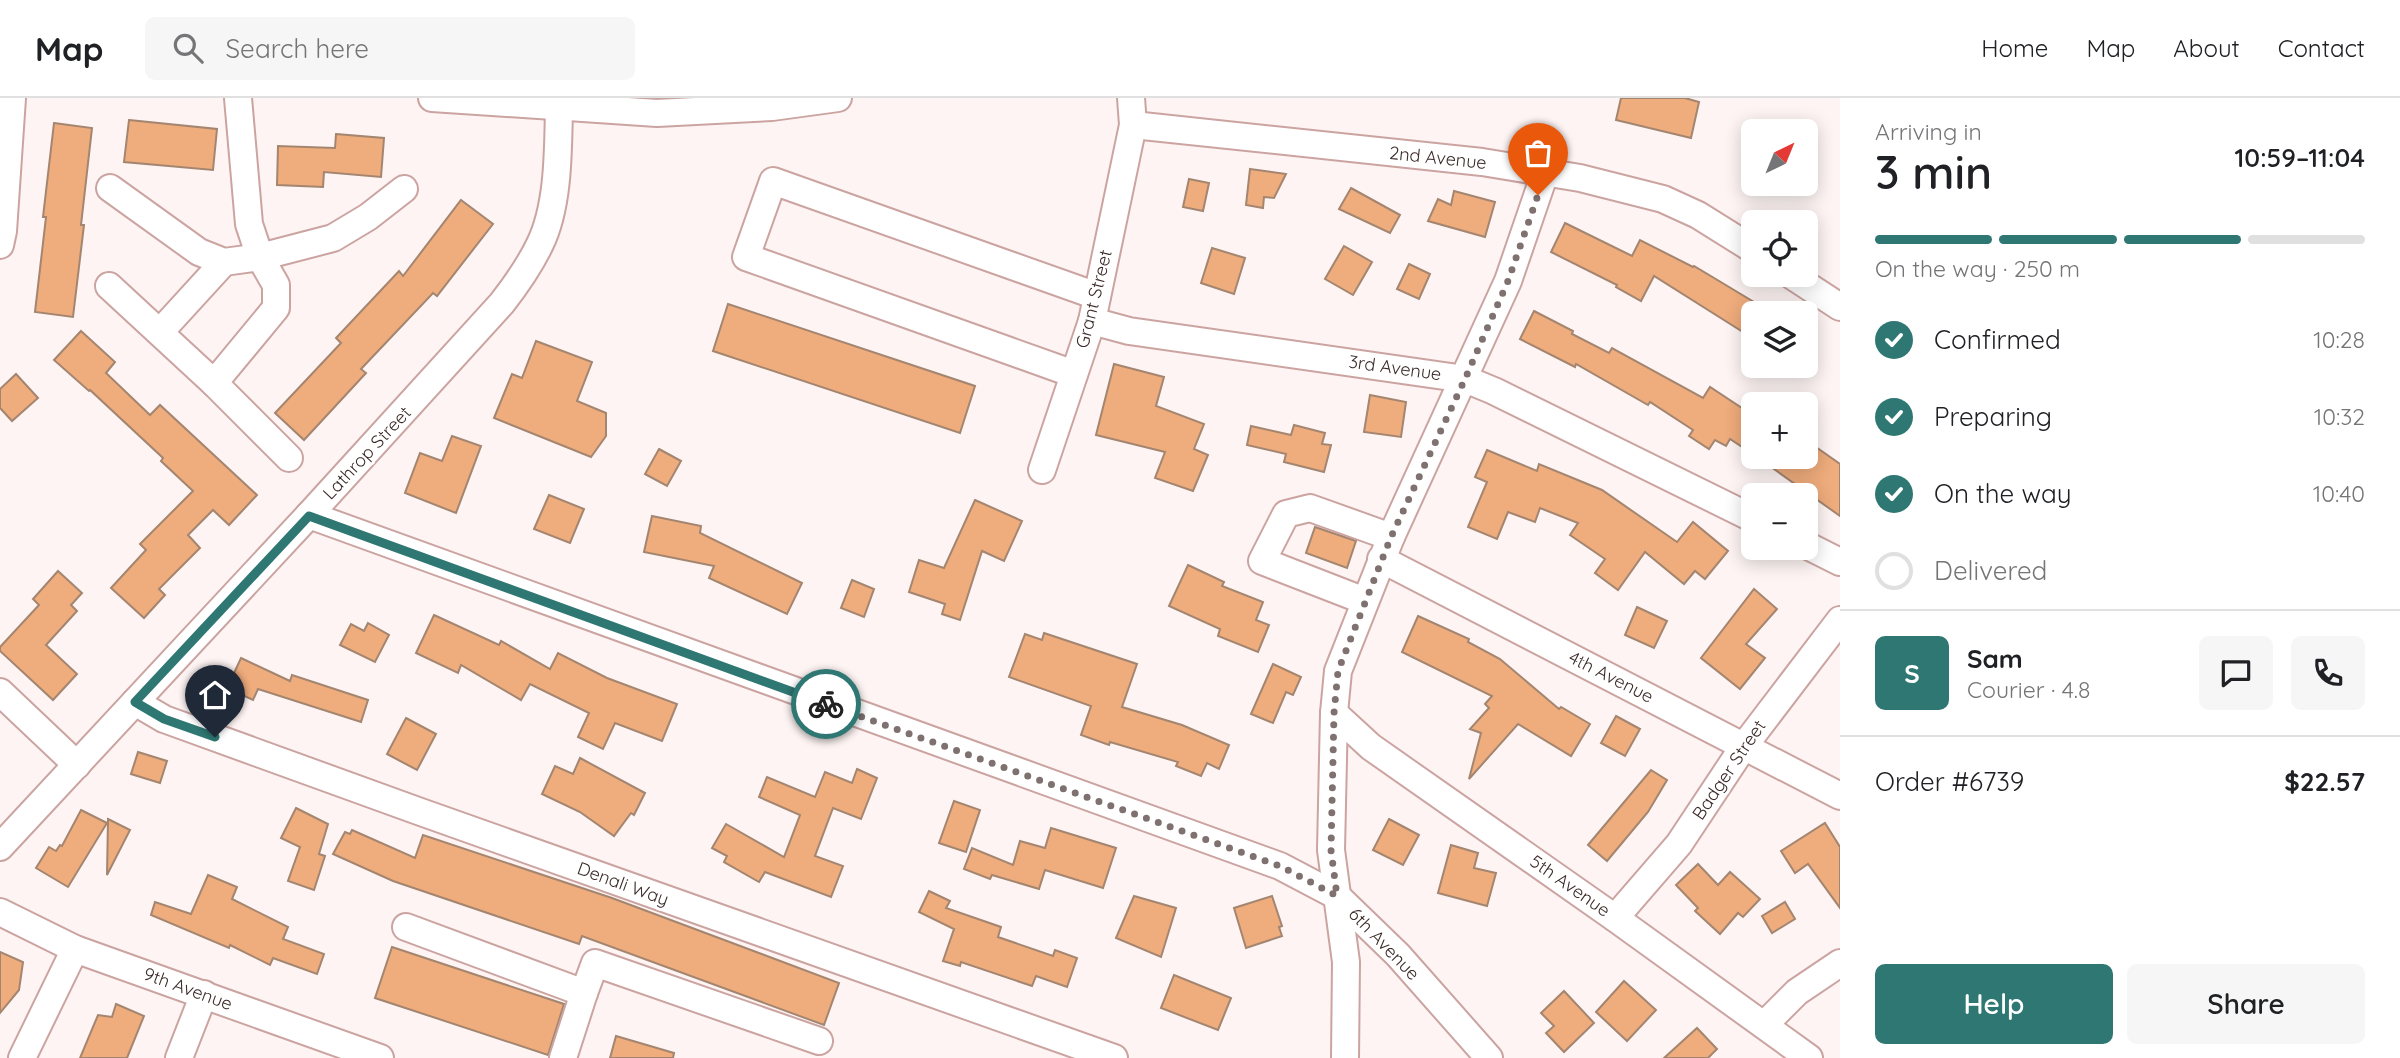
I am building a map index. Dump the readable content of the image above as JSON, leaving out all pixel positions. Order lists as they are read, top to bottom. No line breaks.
{"streets":{"street":["2nd Avenue","Grant Street","3rd Avenue","Lathrop Street","4th Avenue","Badger Street","Denali Way","5th Avenue","6th Avenue","9th Avenue"]},"crossings":[["2nd Avenue","Grant Street"],["Grant Street","3rd Avenue"],["Lathrop Street","Denali Way"],["Lathrop Street","6th Avenue"],["4th Avenue","Badger Street"],["Badger Street","5th Avenue"]],"north":"top right","page":{"header":"Map","search":"Search here","nav":["Home","Map","About","Contact"],"heading":["3 min","Arriving in","10:59–11:04"],"panel":["Sam","Courier · 4.8","Order #6739","$22.57"],"map_buttons":["+","−"],"bar":"On the way · 250 m","list":[["Confirmed","10:28"],["Preparing","10:32"],["On the way","10:40"],"Delivered"],"round":"S","buttons":["Help","Share"]}}
